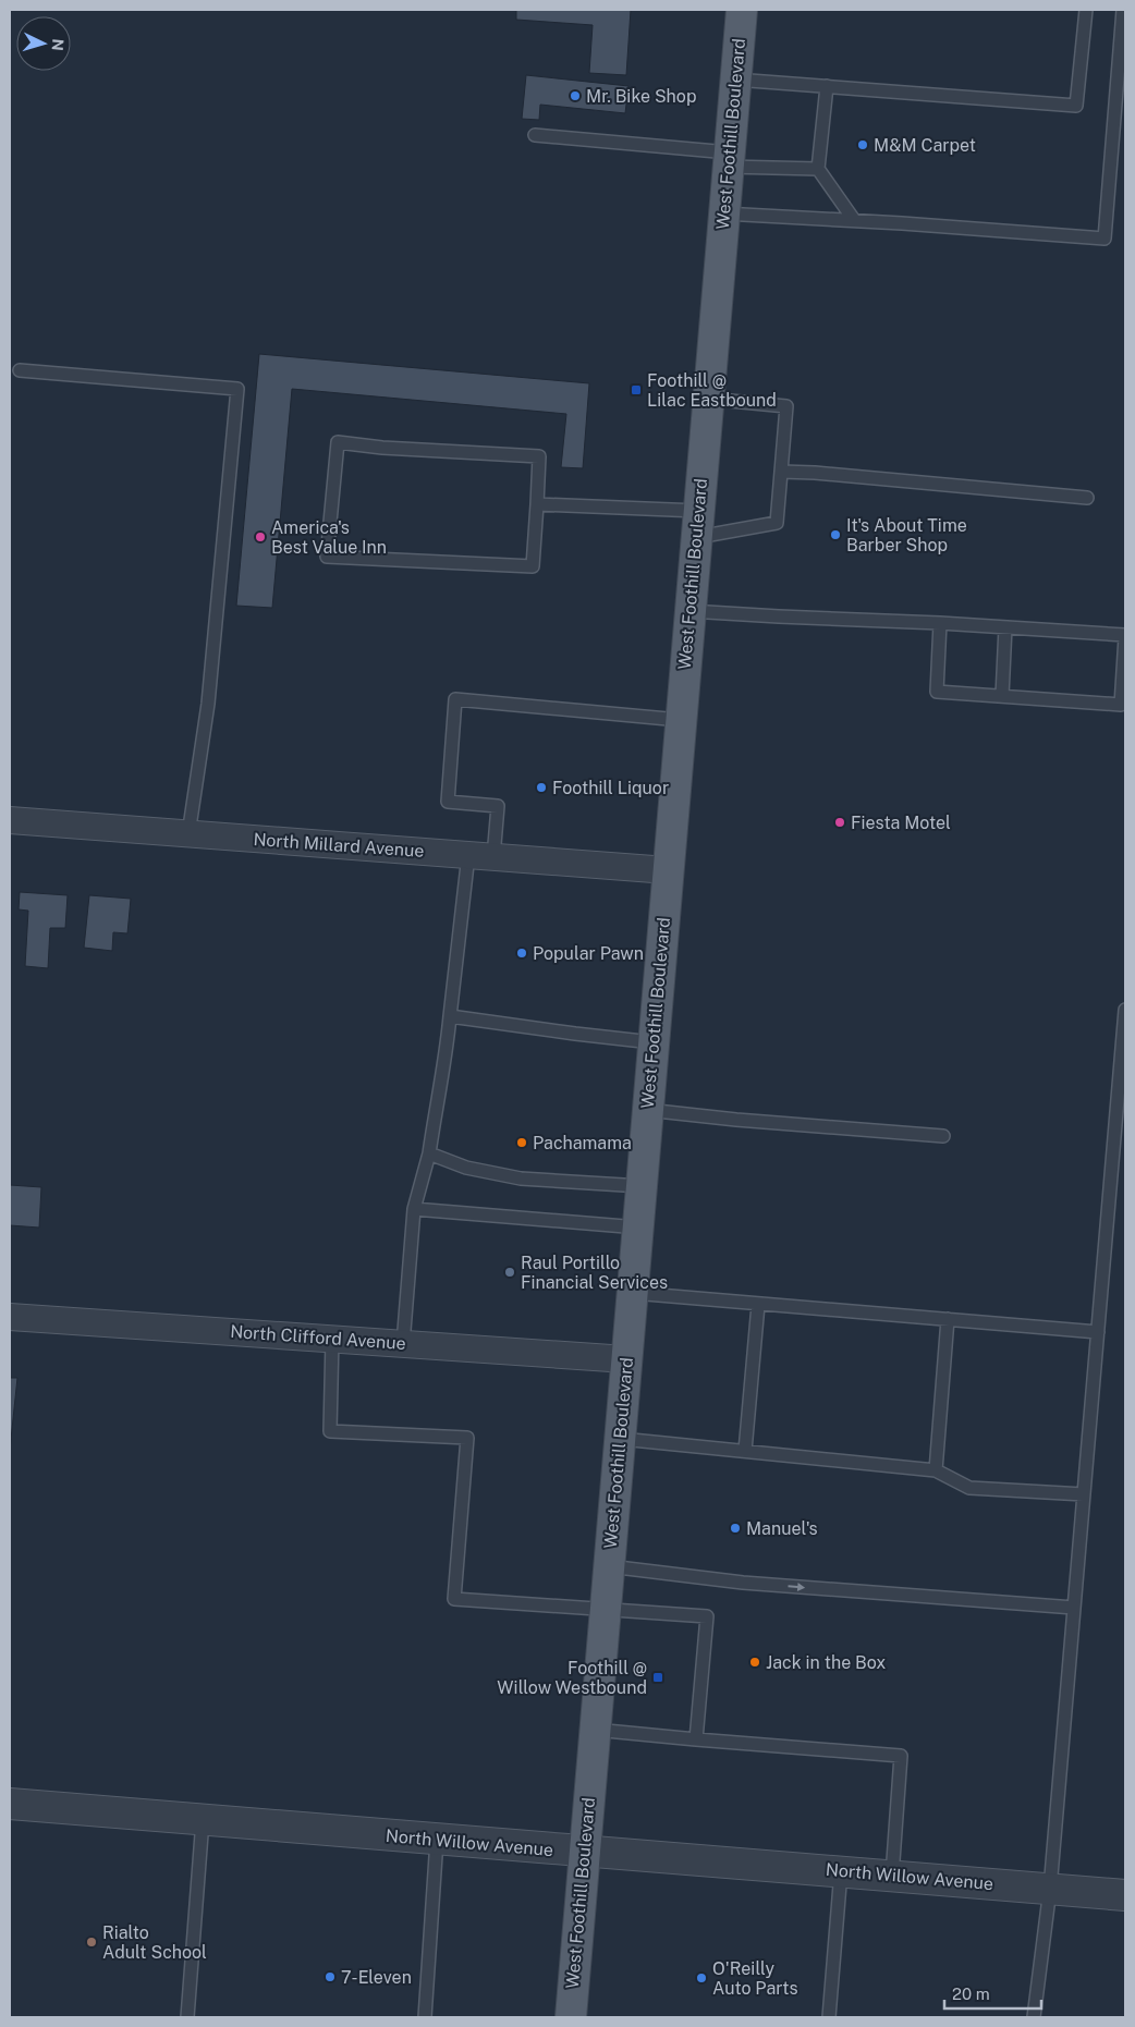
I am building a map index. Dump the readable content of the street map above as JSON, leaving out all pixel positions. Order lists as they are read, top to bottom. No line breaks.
{"streets":{"main road":["West Foothill Boulevard"],"street":["North Millard Avenue","North Clifford Avenue","North Willow Avenue"]},"crossings":[["West Foothill Boulevard","North Millard Avenue"],["West Foothill Boulevard","North Clifford Avenue"],["West Foothill Boulevard","North Willow Avenue"]],"places":{"other":["Mr. Bike Shop","M&M Carpet","It's About Time Barber Shop","America's Best Value Inn","Foothill Liquor","Fiesta Motel","Popular Pawn","Pachamama","Raul Portillo Financial Services","Manuel's","Jack in the Box","Rialto Adult School","7-Eleven","O'Reilly Auto Parts"],"transit":["Foothill @ Lilac Eastbound","Foothill @ Willow Westbound"]},"scale_bar":"20 m","north":"right"}
